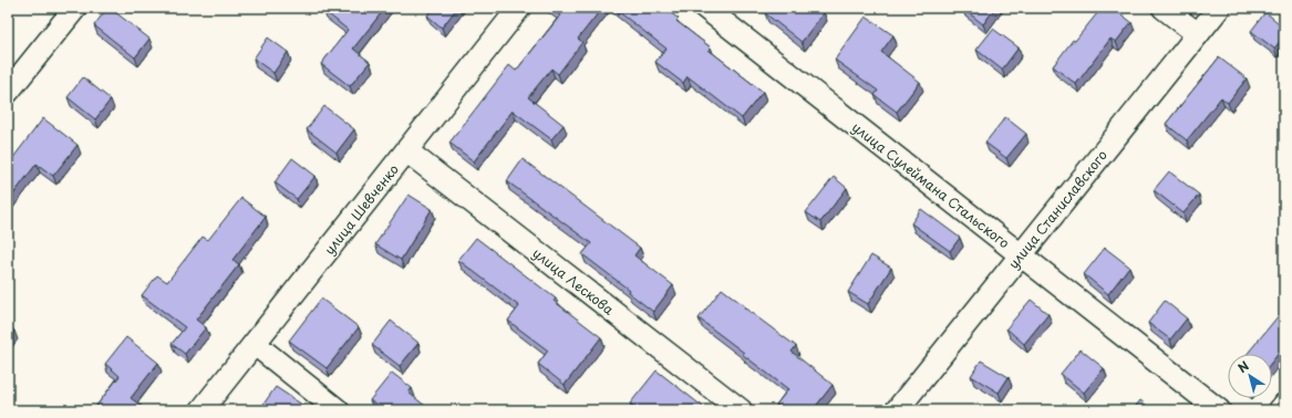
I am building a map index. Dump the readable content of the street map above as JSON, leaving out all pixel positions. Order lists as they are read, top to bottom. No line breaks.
{"streets":{"street":["улица Сулеймана Стальского","улица Шевченко","улица Станиславского","улица Лескова"]},"crossings":[["улица Сулеймана Стальского","улица Станиславского"],["улица Шевченко","улица Лескова"]],"north":"top left"}
